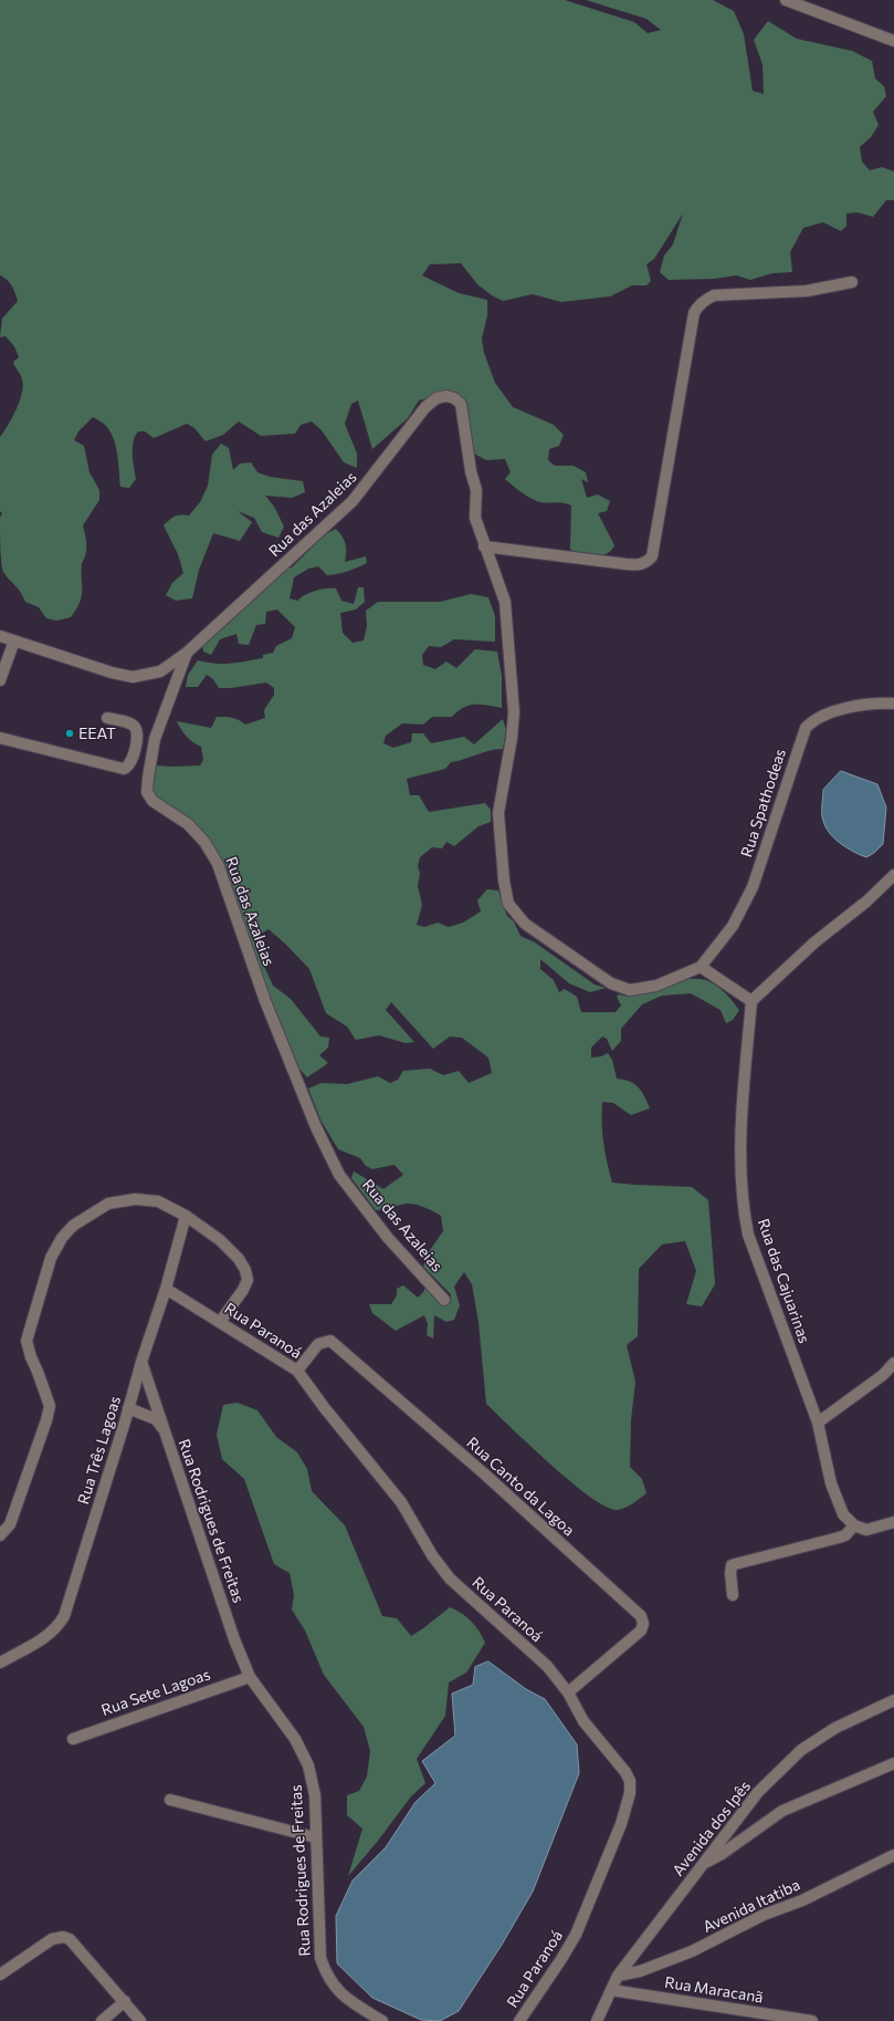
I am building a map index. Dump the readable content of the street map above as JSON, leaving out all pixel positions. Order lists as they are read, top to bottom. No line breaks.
{"streets":{"street":["Rua das Azaleias","Rua Spathodeas","Rua das Cajuarinas","Rua Paranoá","Rua Três Lagoas","Rua Canto da Lagoa","Rua Rodrigues de Freitas","Rua Sete Lagoas","Avenida dos Ipês","Avenida Itatiba","Rua Maracanã"]},"crossings":[["Rua das Azaleias","Rua Spathodeas"],["Rua Paranoá","Rua Três Lagoas"],["Rua Paranoá","Rua Canto da Lagoa"],["Rua Três Lagoas","Rua Rodrigues de Freitas"],["Rua Rodrigues de Freitas","Rua Sete Lagoas"],["Avenida dos Ipês","Avenida Itatiba"],["Avenida dos Ipês","Rua Maracanã"]],"places":["EEAT"]}
